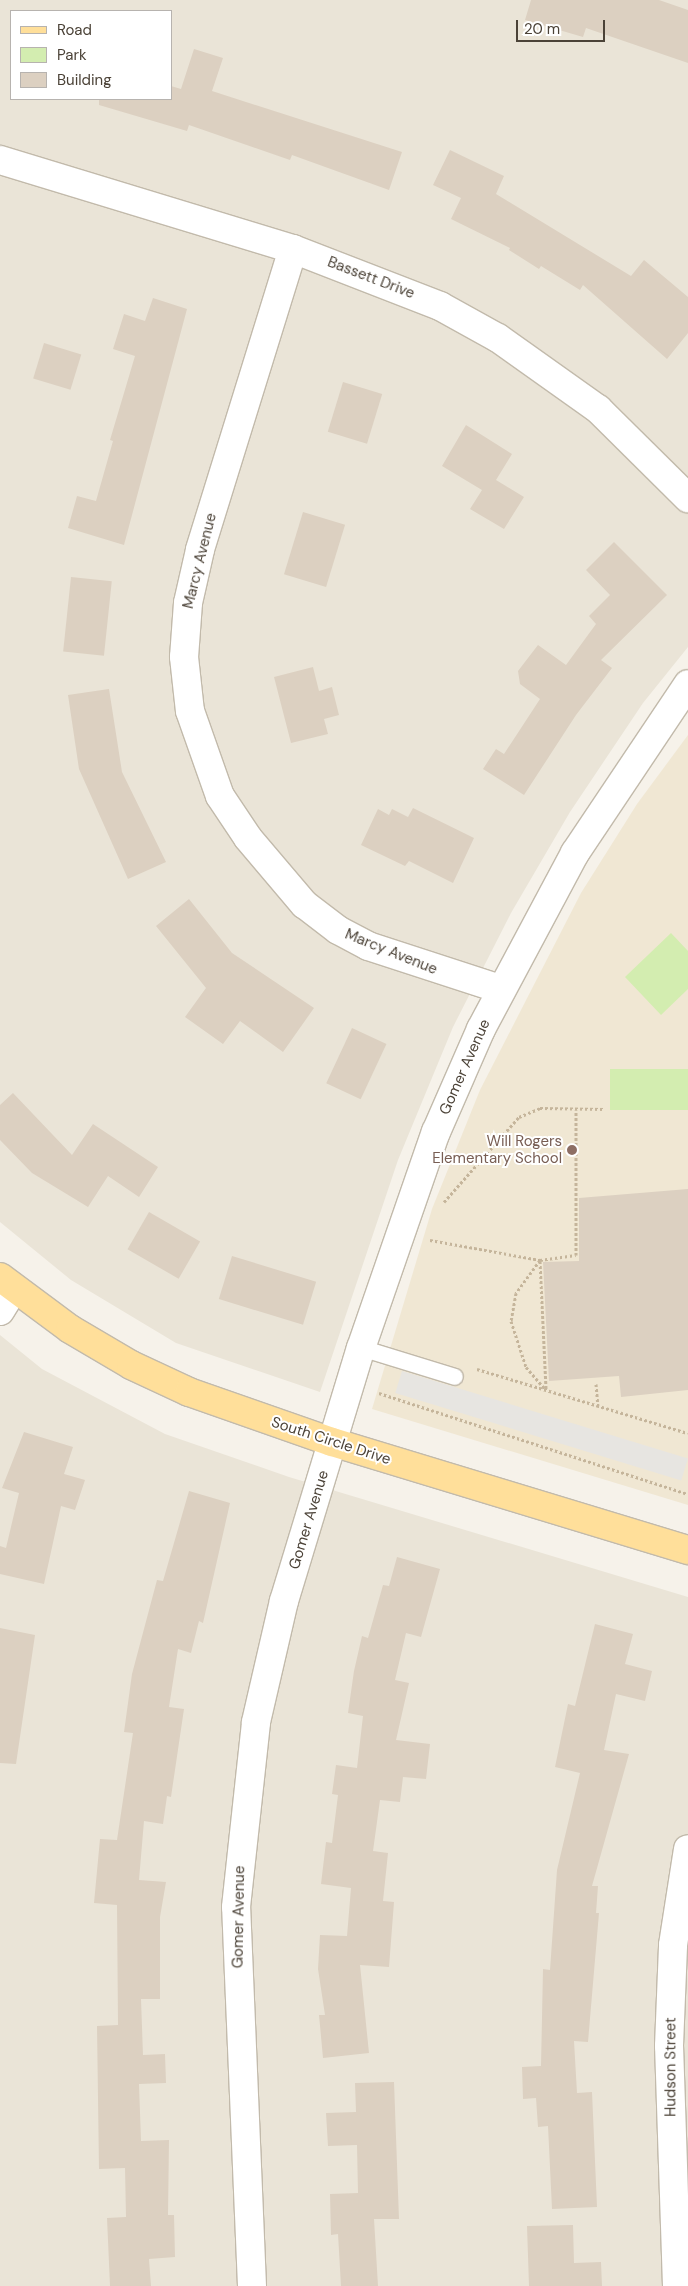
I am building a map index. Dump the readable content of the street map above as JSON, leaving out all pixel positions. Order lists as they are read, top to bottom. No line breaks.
{"streets":{"main road":["South Circle Drive"],"street":["Bassett Drive","Marcy Avenue","Gomer Avenue","Hudson Street"]},"crossings":[["Bassett Drive","Marcy Avenue"],["Marcy Avenue","Gomer Avenue"],["Gomer Avenue","South Circle Drive"]],"places":["Will Rogers Elementary School"],"legend":["Road","Park","Building"],"scale_bar":"20 m"}
